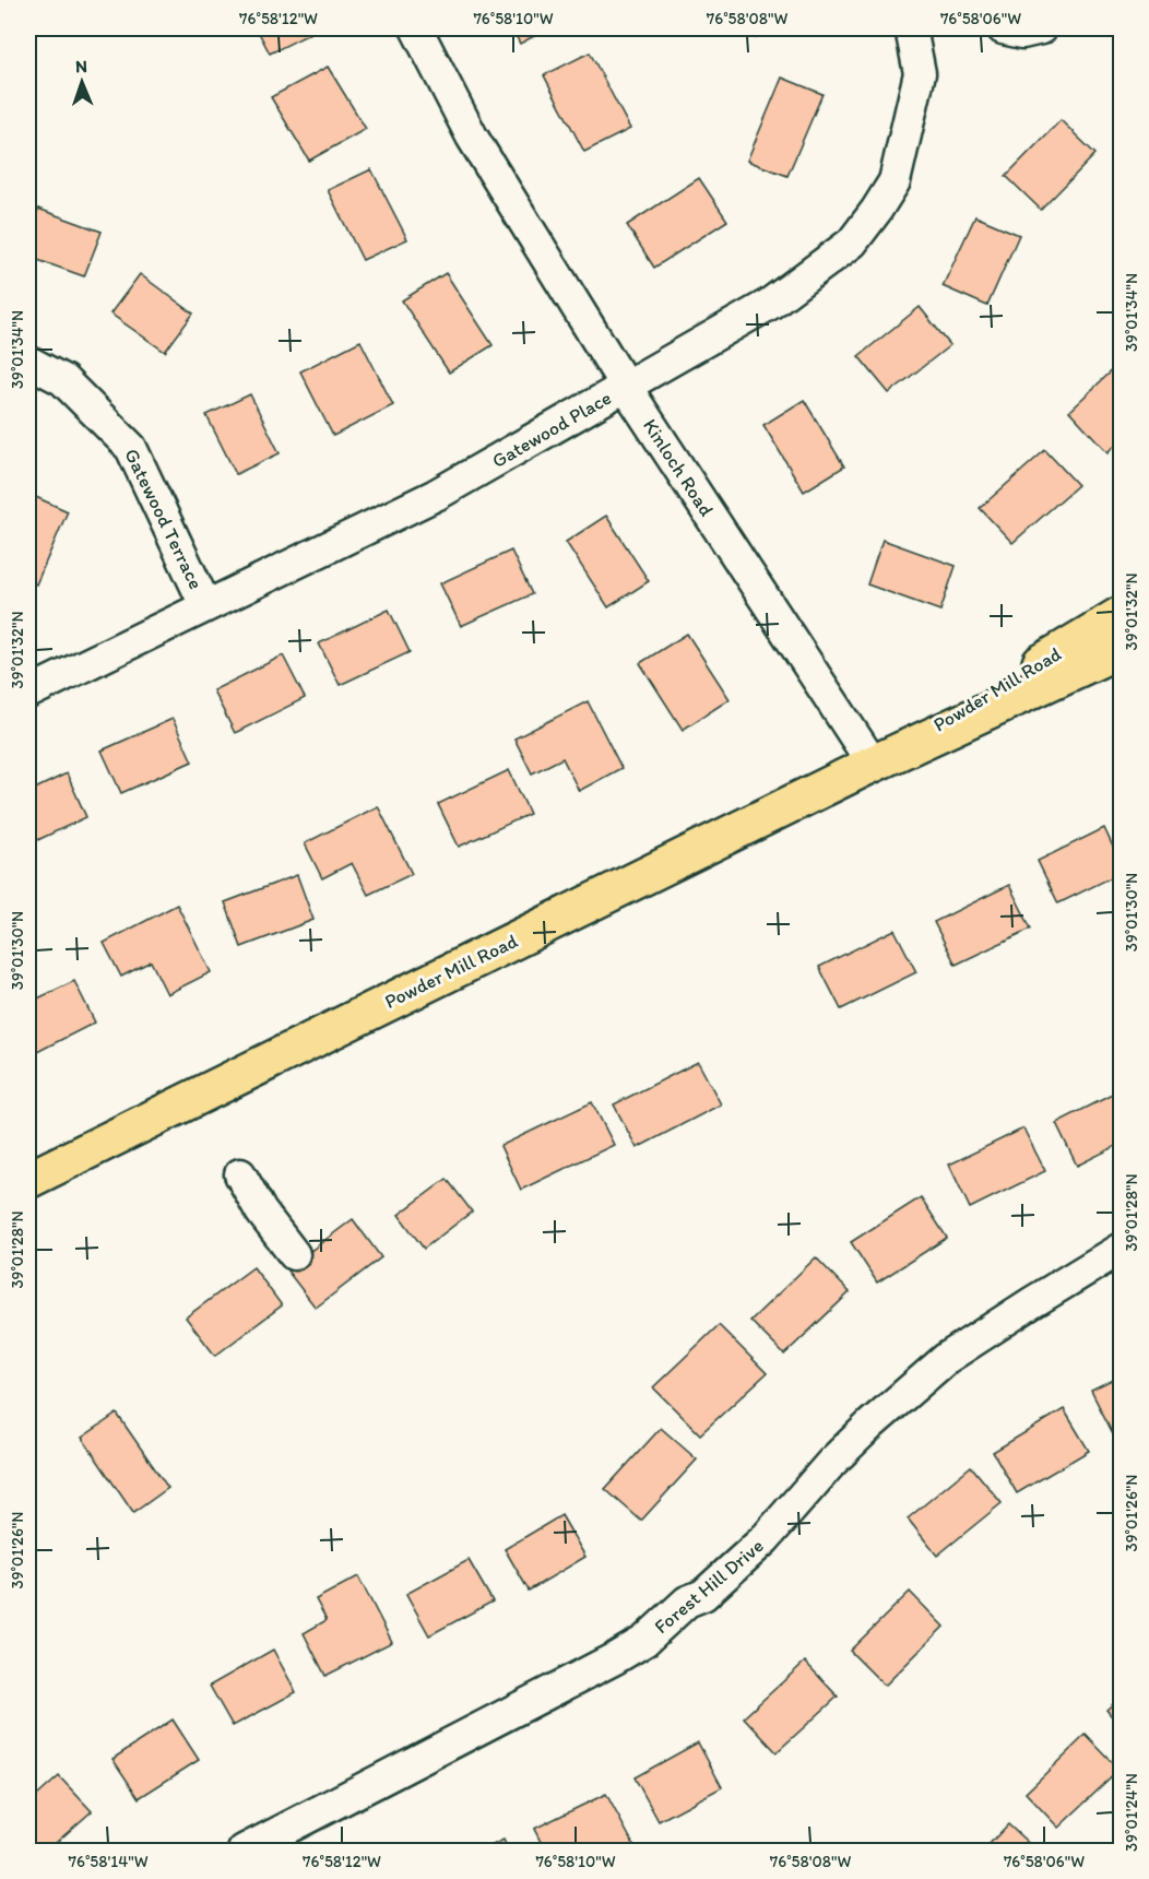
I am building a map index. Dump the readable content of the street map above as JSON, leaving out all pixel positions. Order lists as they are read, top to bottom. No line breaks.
{"streets":{"main road":["Powder Mill Road"],"street":["Gatewood Place","Kinloch Road","Gatewood Terrace","Forest Hill Drive"]},"crossings":[["Gatewood Place","Kinloch Road"],["Gatewood Place","Gatewood Terrace"],["Kinloch Road","Powder Mill Road"]],"north":"top","coordinates":["76°58'12\"W","76°58'10\"W","76°58'08\"W","76°58'06\"W","39°01'34\"N","39°01'32\"N","39°01'30\"N","39°01'28\"N","39°01'26\"N","39°01'24\"N","76°58'14\"W"]}
